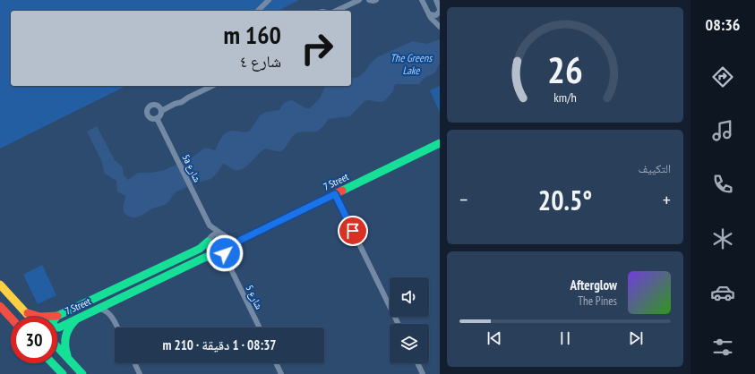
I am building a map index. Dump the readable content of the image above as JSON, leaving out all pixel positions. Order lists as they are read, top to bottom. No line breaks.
{"streets":{"street":["5a شارع","7 Street","شارع 5"]},"crossings":[["5a شارع","7 Street"],["5a شارع","شارع 5"],["7 Street","شارع 5"]],"water":["The Greens Lake"],"page":{"tabs":"08:36","turn":["160 m","شارع ٤"],"tile":"التكييف","heat":["−","20.5°","+"],"song":["Afterglow","The Pines"],"limit":"30","trip":"08:37 · 1 دقيقة · 210 m","gauge":["26","km/h"]}}
